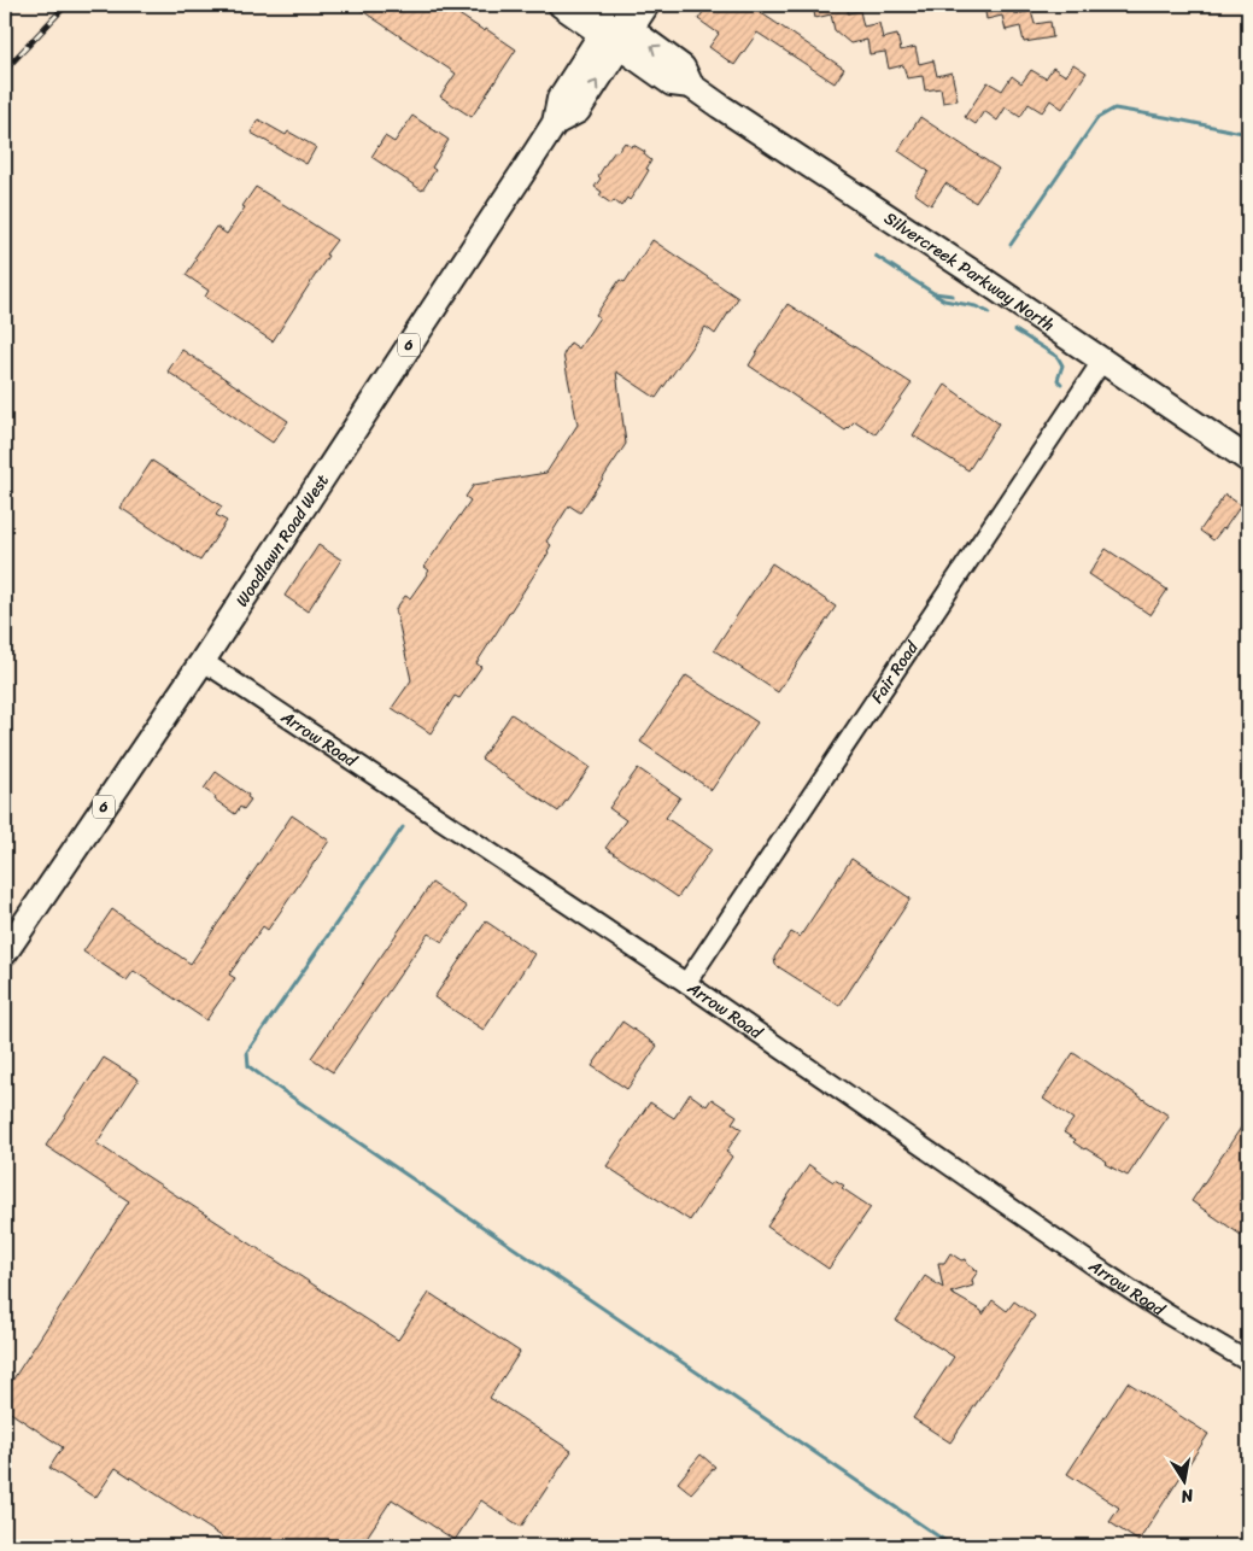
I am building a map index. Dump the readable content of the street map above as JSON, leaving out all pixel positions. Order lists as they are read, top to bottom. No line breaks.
{"streets":{"main road":["Silvercreek Parkway North","6","Woodlawn Road West"],"street":["Fair Road","Arrow Road"]},"crossings":[["Silvercreek Parkway North","Woodlawn Road West"],["Silvercreek Parkway North","Fair Road"],["Woodlawn Road West","Arrow Road"],["Fair Road","Arrow Road"]],"north":"bottom"}
